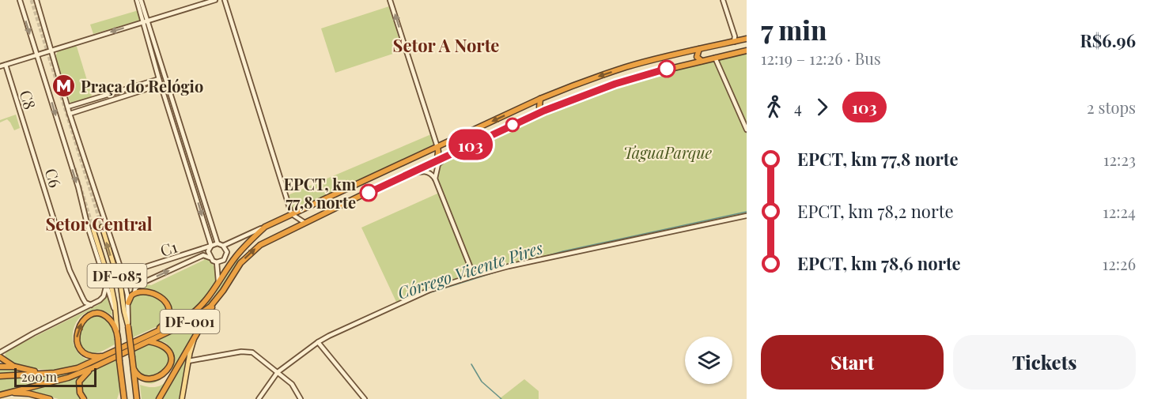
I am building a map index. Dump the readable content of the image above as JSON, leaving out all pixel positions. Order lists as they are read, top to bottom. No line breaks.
{"streets":{"highway":["DF-085","DF-001"],"main road":["C8","C6","C1"]},"crossings":[["C8","C6"],["C1","DF-085"]],"districts":["Setor A Norte","Setor Central"],"water":["Córrego Vicente Pires"],"parks":["TaguaParque"],"places":{"metro station":["Praça do Relógio"],"other":["EPCT, km 77,8 norte"]},"lines":["bus line 103"],"scale_bar":"200 m","page":{"on_map":"103","heading":["7 min","12:19 – 12:26 · Bus","R$6.96"],"legs":["4","103","2 stops"],"list":[{"name":"EPCT, km 77,8 norte","value":"12:23"},{"name":"EPCT, km 78,2 norte","value":"12:24"},{"name":"EPCT, km 78,6 norte","value":"12:26"}],"buttons":["Start","Tickets"],"scale":"200 m"}}
